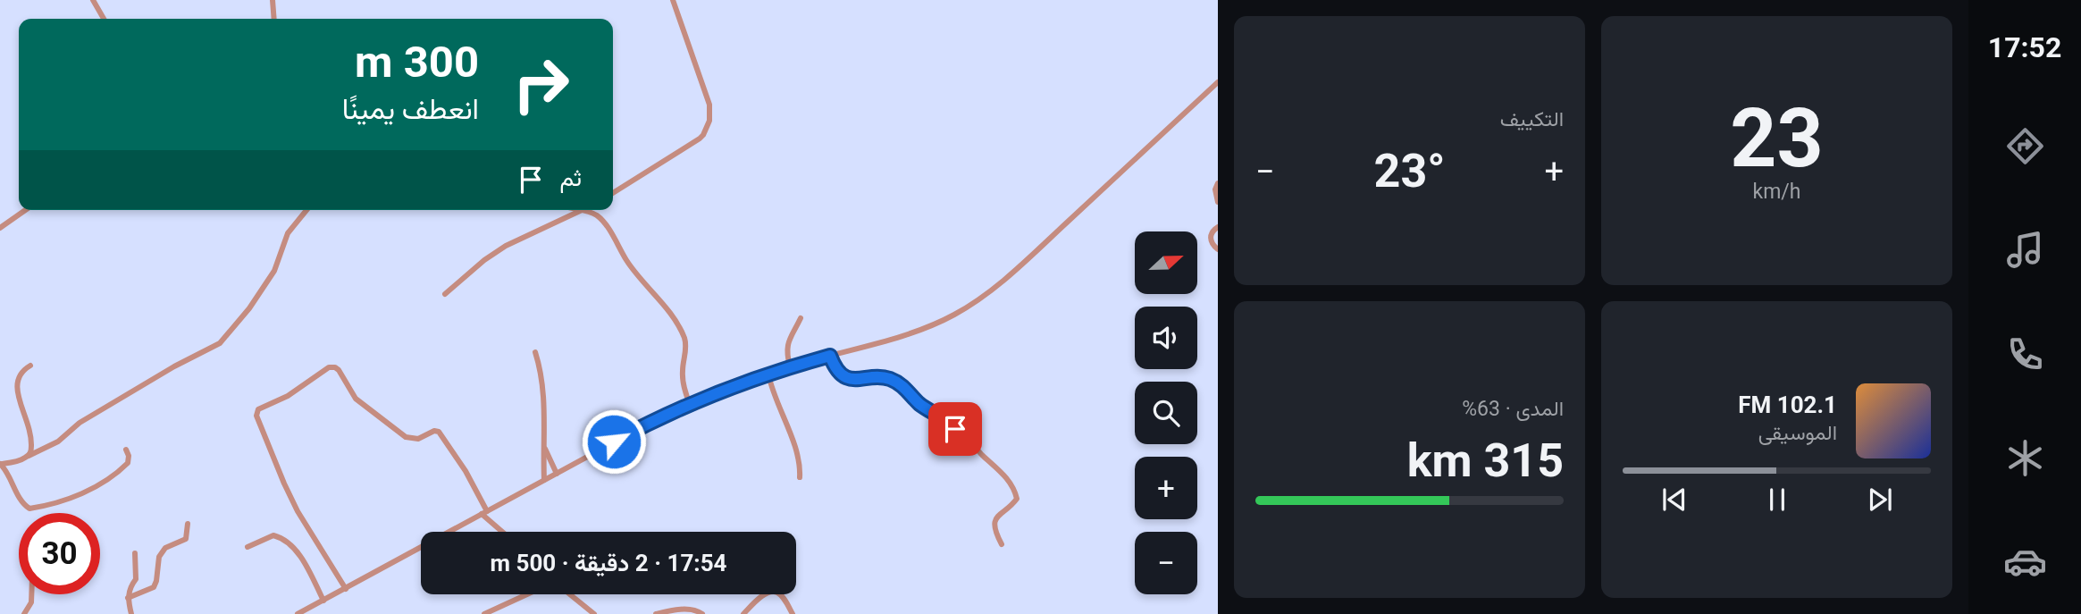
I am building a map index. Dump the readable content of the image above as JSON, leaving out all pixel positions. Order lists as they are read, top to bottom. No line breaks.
{"north":"right","page":{"tabs":"17:52","tile":[["23","km/h"],"التكييف",["المدى · 63%","315 km"]],"turn":["300 m","انعطف يمينًا"],"heat":["−","23°","+"],"then":"ثم","map_buttons":["+","−"],"song":["102.1 FM","الموسيقى"],"limit":"30","trip":"17:54 · 2 دقيقة · 500 m"}}
